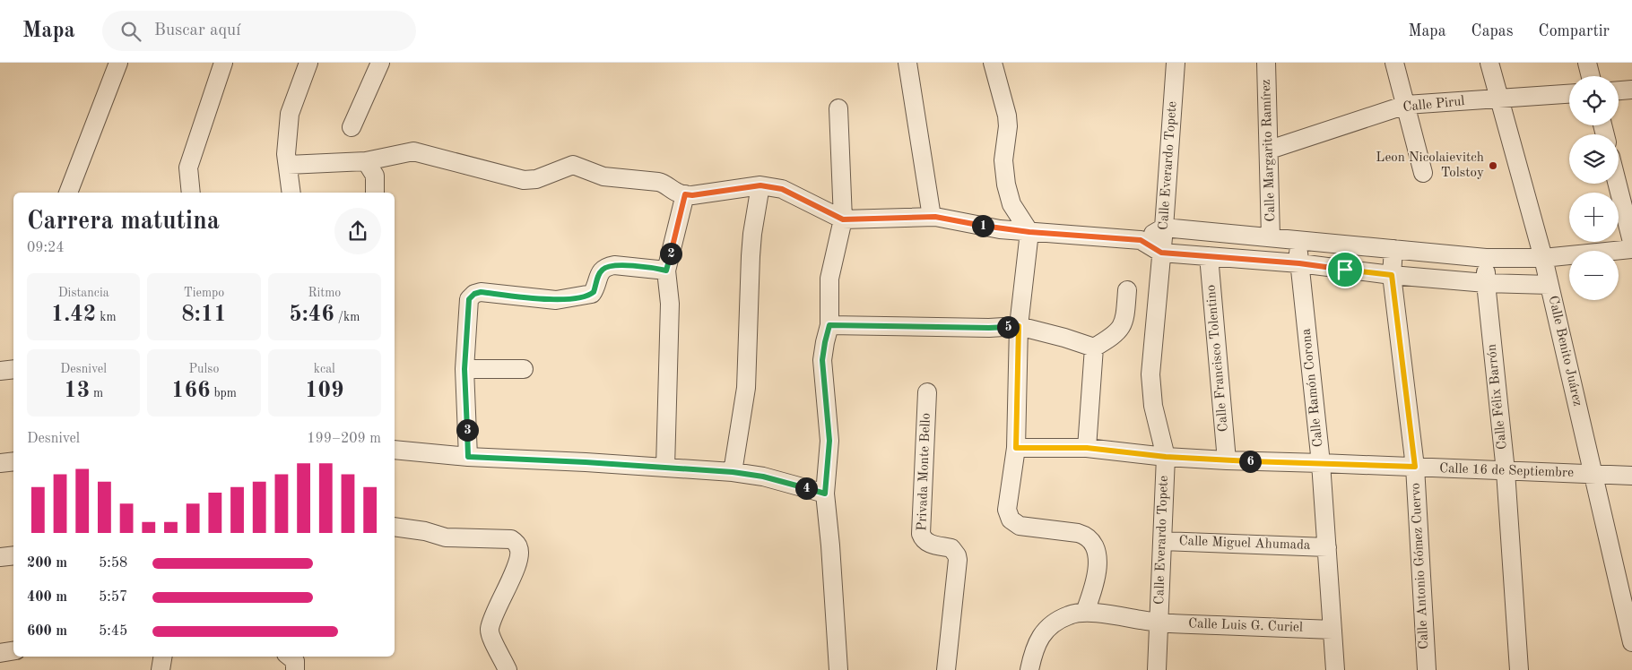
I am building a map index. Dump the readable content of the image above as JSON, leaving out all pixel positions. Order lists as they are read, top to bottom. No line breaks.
{"streets":{"street":["Calle Pirul","Calle Margarito Ramírez","Calle Everardo Topete","Calle Benito Juárez","Calle Francisco Tolentino","Calle Ramón Corona","Calle Félix Barrón","Calle 16 de Septiembre","Privada Monte Bello","Calle Miguel Ahumada","Calle Antonio Gómez Cuervo","Calle Luis G. Curiel"]},"crossings":[["Calle Pirul","Calle Margarito Ramírez"],["Calle Pirul","Calle Benito Juárez"],["Calle Everardo Topete","Calle 16 de Septiembre"],["Calle Everardo Topete","Calle Miguel Ahumada"],["Calle Everardo Topete","Calle Luis G. Curiel"],["Calle Benito Juárez","Calle 16 de Septiembre"],["Calle Francisco Tolentino","Calle 16 de Septiembre"],["Calle Ramón Corona","Calle 16 de Septiembre"],["Calle Ramón Corona","Calle Miguel Ahumada"],["Calle Ramón Corona","Calle Luis G. Curiel"],["Calle Félix Barrón","Calle 16 de Septiembre"],["Calle 16 de Septiembre","Calle Antonio Gómez Cuervo"]],"places":["Leon Nicolaievitch Tolstoy"],"page":{"header":"Mapa","search":"Buscar aquí","nav":["Mapa","Capas","Compartir"],"map_buttons":["+","−"],"heading":["Carrera matutina","09:24"],"pins":["1","2","5","3","6","4"],"stats":[["Distancia","1.42 km"],["Tiempo","8:11"],["Ritmo","5:46 /km"],["Desnivel","13 m"],["Pulso","166 bpm"],["kcal","109"]],"chart":["Desnivel","199–209 m"],"list":[{"name":"200 m","note":"5:58"},{"name":"400 m","note":"5:57"},{"name":"600 m","note":"5:45"}]}}
